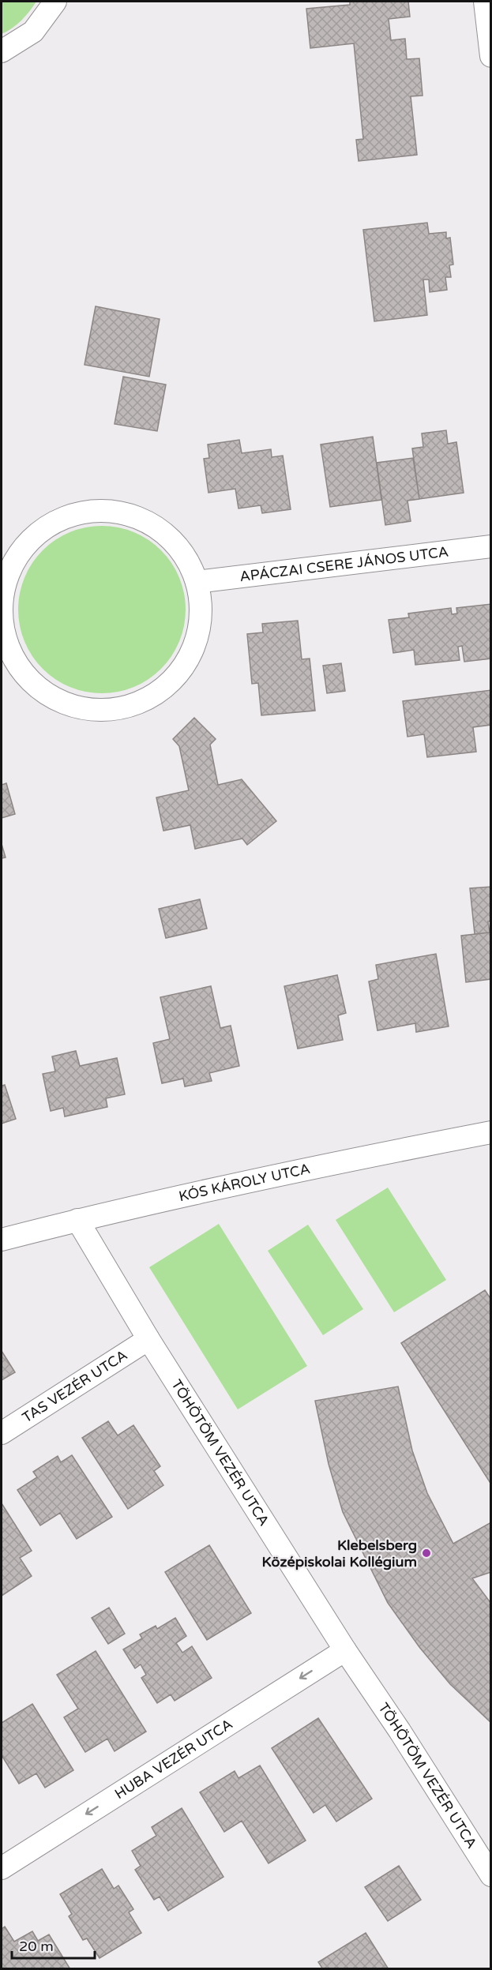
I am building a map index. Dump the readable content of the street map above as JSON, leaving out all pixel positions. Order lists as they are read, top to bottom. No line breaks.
{"streets":{"street":["APÁCZAI CSERE JÁNOS UTCA","KÓS KÁROLY UTCA","TAS VEZÉR UTCA","TÖHÖTÖM VEZÉR UTCA","HUBA VEZÉR UTCA"]},"crossings":[["KÓS KÁROLY UTCA","TÖHÖTÖM VEZÉR UTCA"],["TAS VEZÉR UTCA","TÖHÖTÖM VEZÉR UTCA"],["TÖHÖTÖM VEZÉR UTCA","HUBA VEZÉR UTCA"]],"one_way":["HUBA VEZÉR UTCA"],"places":["Klebelsberg Középiskolai Kollégium"],"scale_bar":"20 m"}
